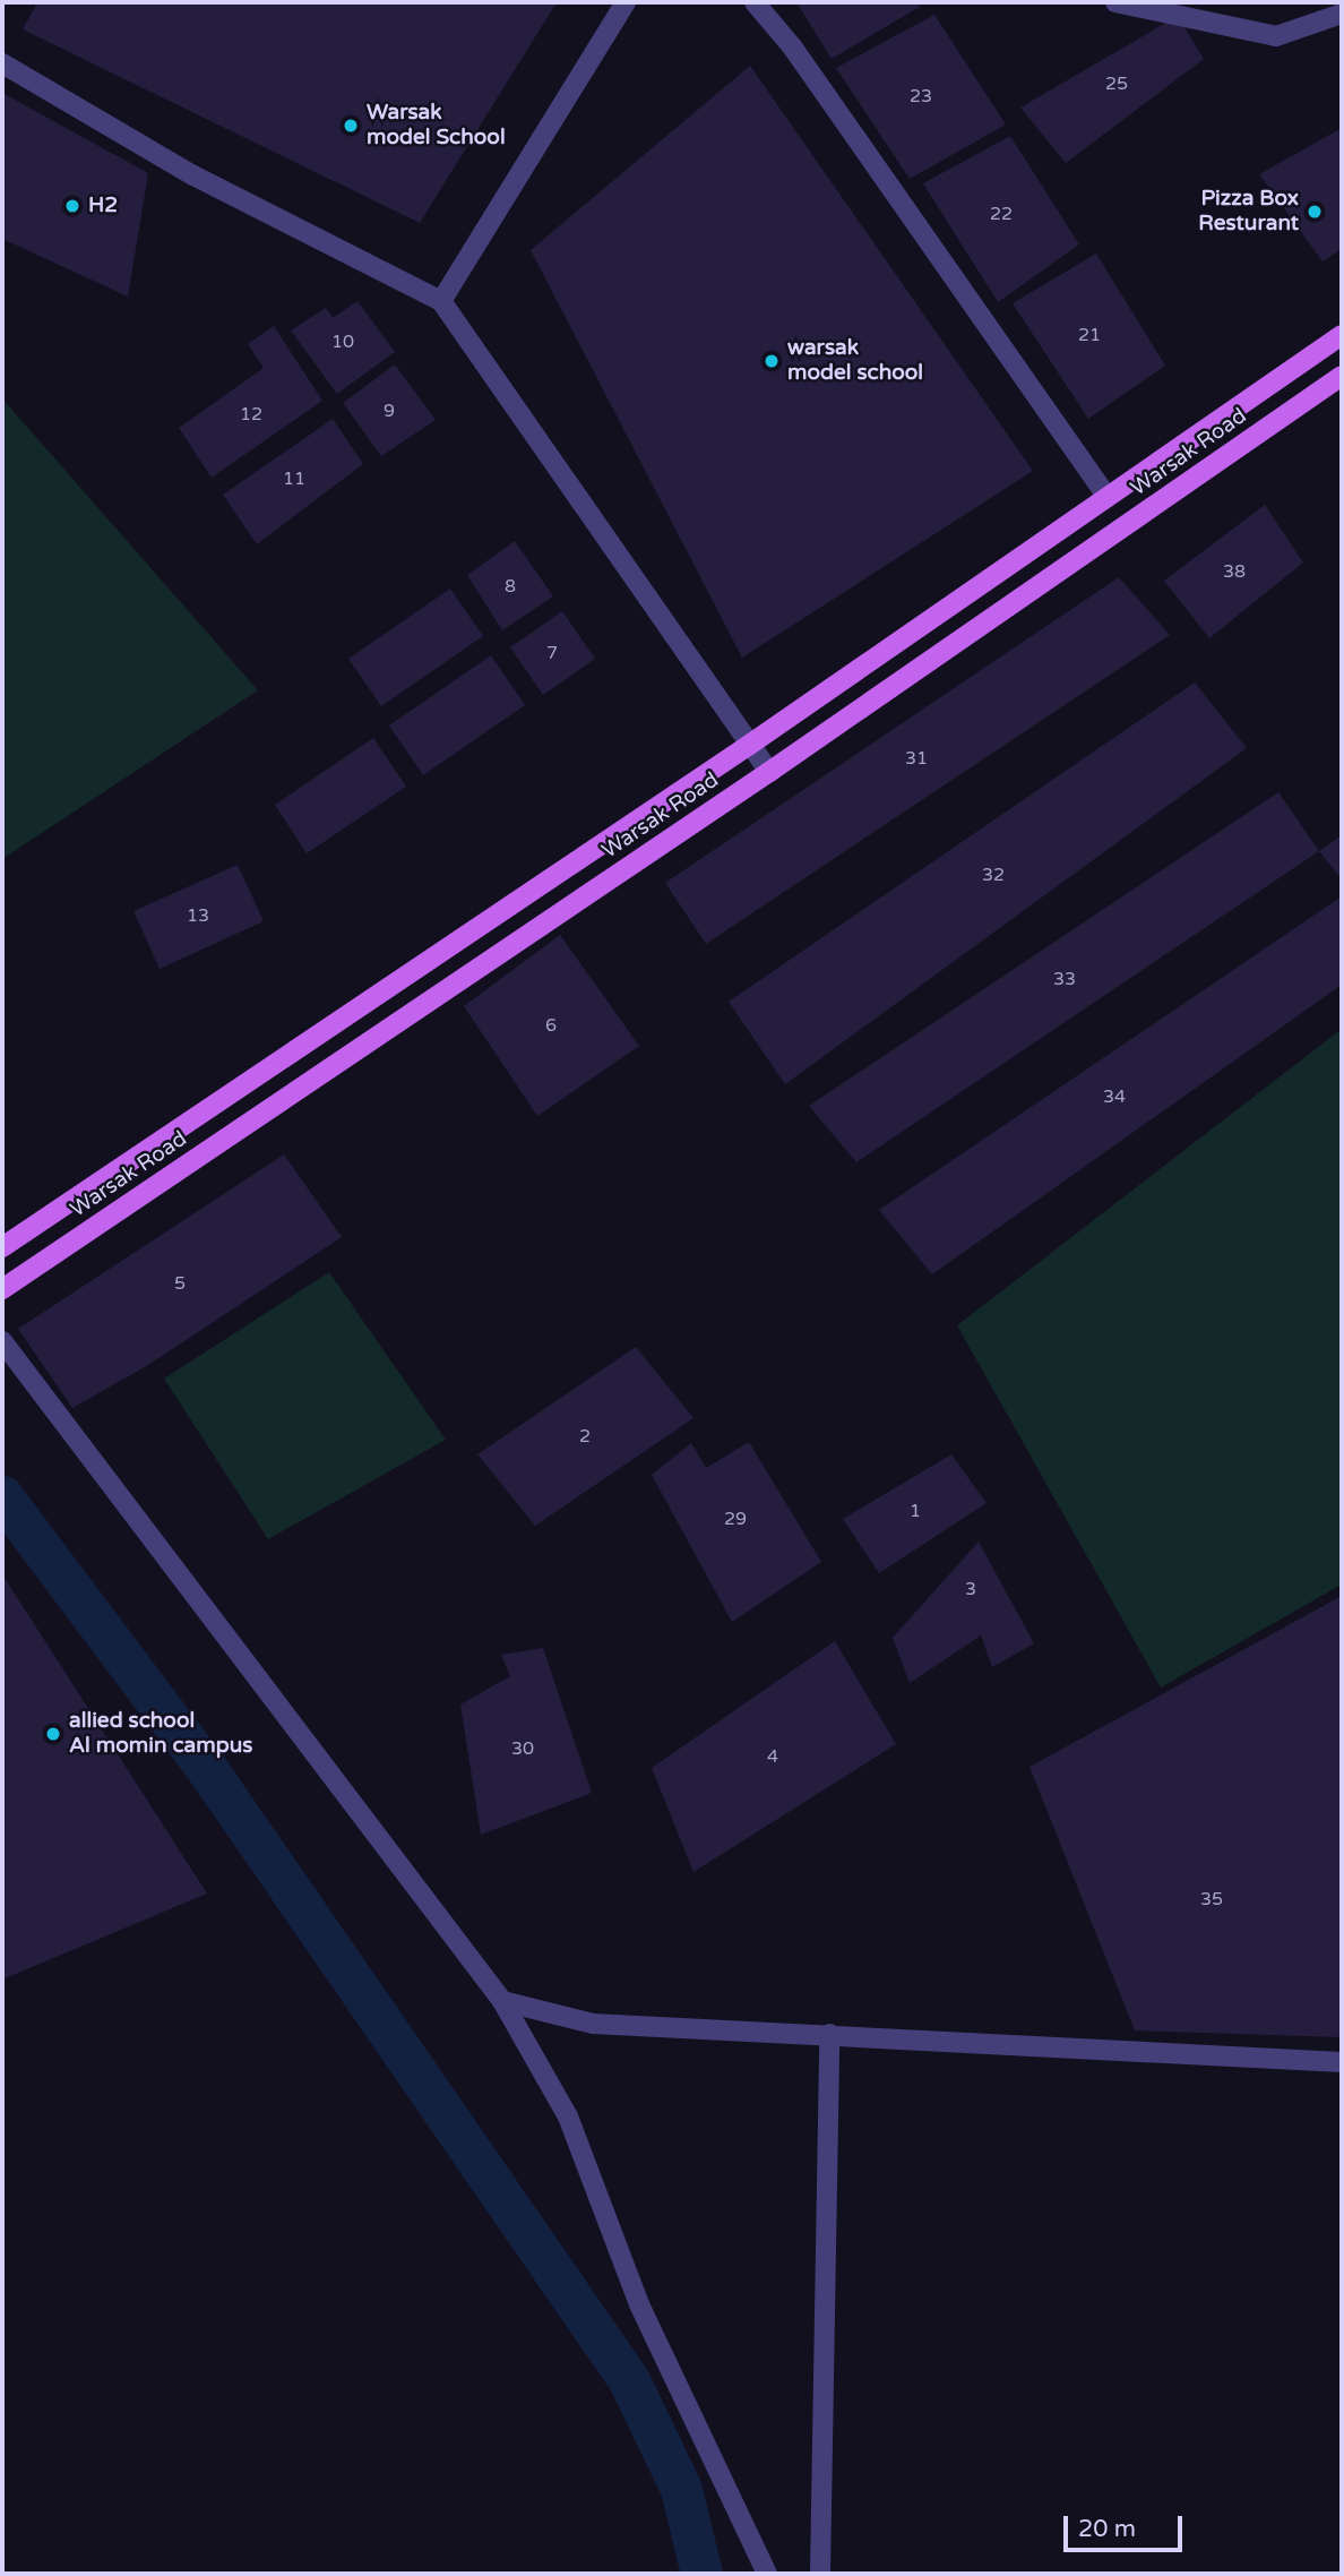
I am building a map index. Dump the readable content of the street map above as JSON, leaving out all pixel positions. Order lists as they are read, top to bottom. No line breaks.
{"streets":{"main road":["Warsak Road"]},"places":["Warsak model School","H2","Pizza Box Resturant","warsak model school","allied school Al momin campus"],"house_numbers":["25","23","22","21","10","9","12","11","38","8","7","31","32","13","33","6","34","5","2","1","29","3","30","4","35"],"scale_bar":"20 m"}
